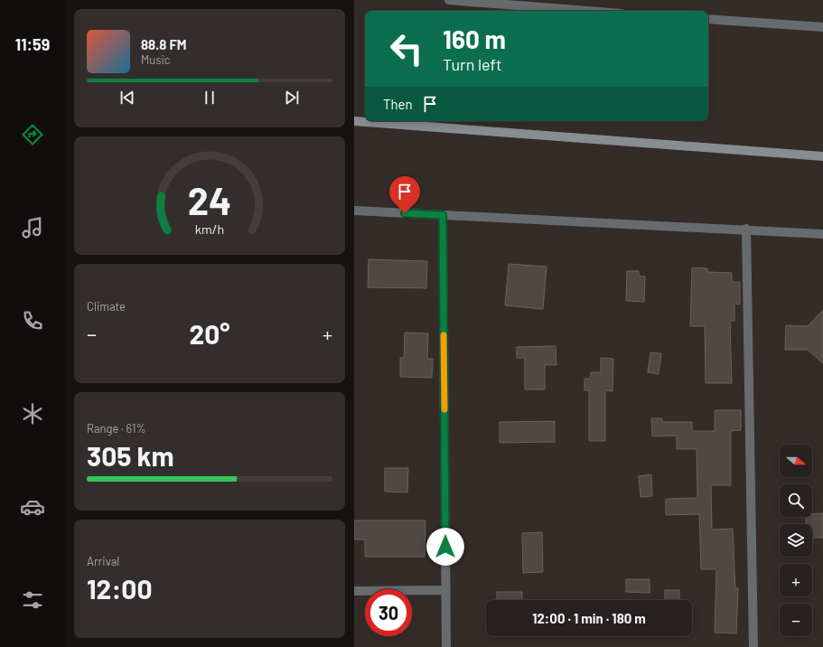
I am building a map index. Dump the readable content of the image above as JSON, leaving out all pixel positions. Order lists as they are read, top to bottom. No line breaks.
{"north":"right","page":{"tabs":"11:59","turn":["160 m","Turn left"],"song":["88.8 FM","Music"],"then":"Then","tile":["Climate",["Range · 61%","305 km"],["Arrival","12:00"]],"heat":["−","20°","+"],"map_buttons":["+","−"],"limit":"30","trip":"12:00 · 1 min · 180 m","gauge":["24","km/h"]}}
